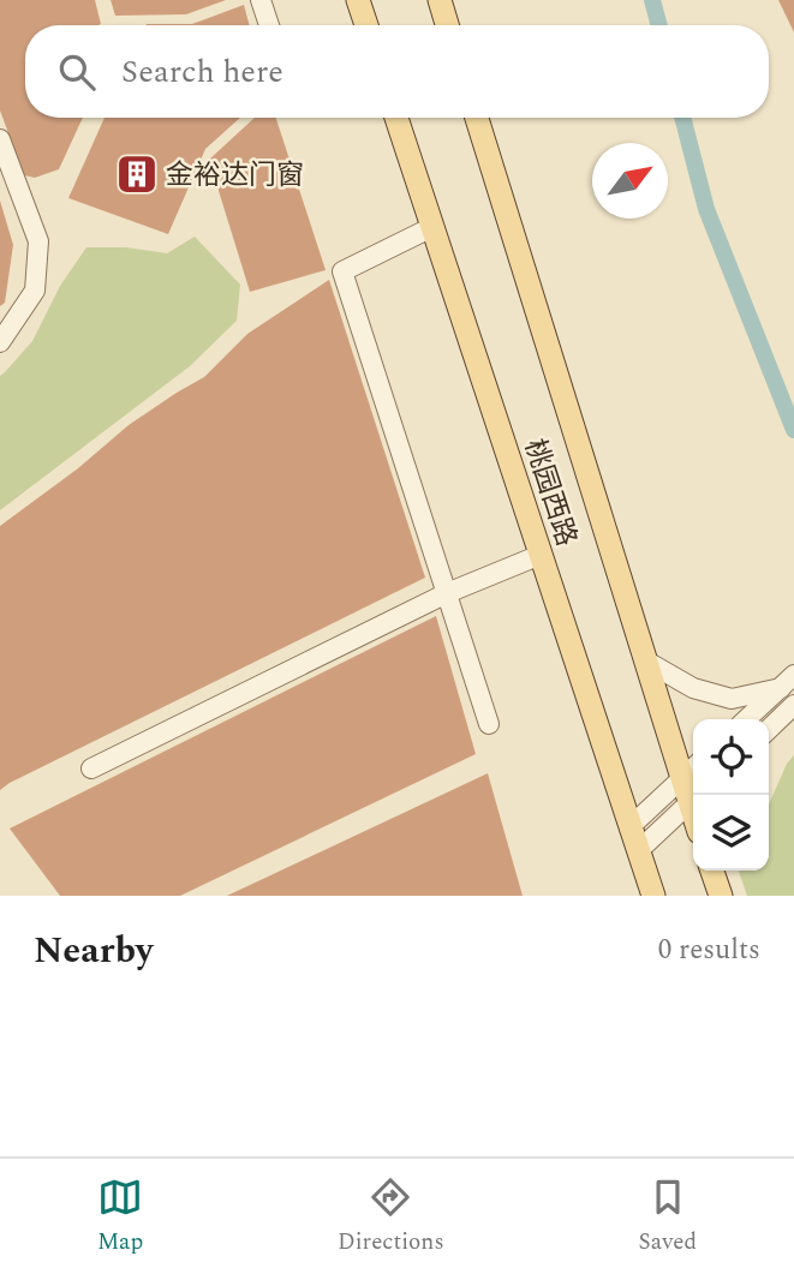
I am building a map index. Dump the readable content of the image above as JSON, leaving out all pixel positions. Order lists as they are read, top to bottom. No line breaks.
{"streets":{"main road":["桃园西路"]},"places":{"building":["金裕达门窗"]},"north":"top right","page":{"search":"Search here","heading":["Nearby","0 results"],"nav":["Map","Directions","Saved"]}}
